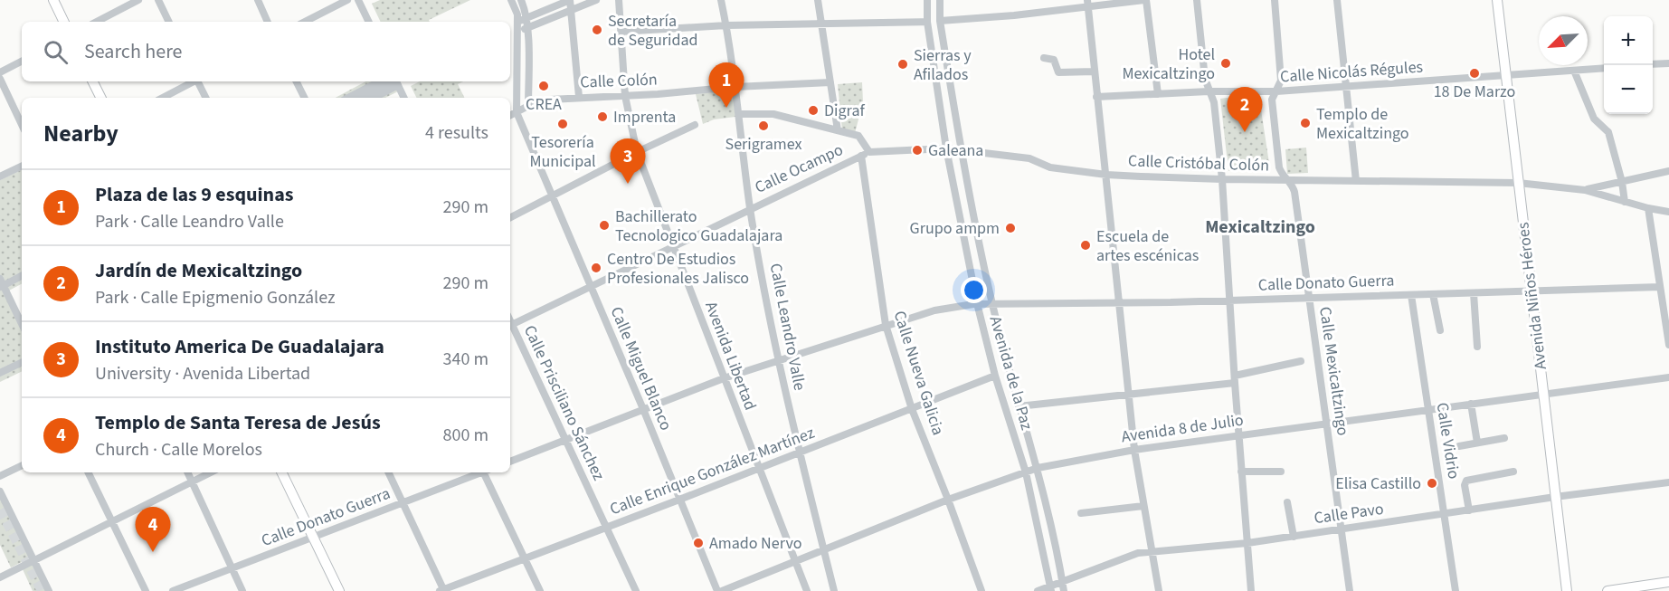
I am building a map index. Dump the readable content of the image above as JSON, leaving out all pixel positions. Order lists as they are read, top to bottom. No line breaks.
{"streets":{"main road":["Avenida Niños Héroes"],"street":["Calle Nicolás Régules","Calle Colón","Calle Cristóbal Colón","Calle Ocampo","Calle Donato Guerra","Calle Leandro Valle","Avenida Libertad","Calle Miguel Blanco","Calle Mexicaltzingo","Calle Nueva Galicia","Avenida de la Paz","Calle Prisciliano Sánchez","Avenida 8 de Julio","Calle Vidrio","Calle Enrique González Martínez","Calle Pavo"]},"crossings":[["Calle Nicolás Régules","Avenida Niños Héroes"],["Calle Nicolás Régules","Calle Mexicaltzingo"],["Calle Colón","Calle Leandro Valle"],["Calle Colón","Avenida Libertad"],["Calle Colón","Calle Miguel Blanco"],["Calle Cristóbal Colón","Calle Ocampo"],["Calle Cristóbal Colón","Avenida Niños Héroes"],["Calle Cristóbal Colón","Calle Mexicaltzingo"],["Calle Cristóbal Colón","Calle Nueva Galicia"],["Calle Cristóbal Colón","Avenida de la Paz"],["Calle Ocampo","Calle Leandro Valle"],["Calle Ocampo","Avenida Libertad"],["Calle Ocampo","Calle Miguel Blanco"],["Calle Ocampo","Calle Nueva Galicia"],["Calle Donato Guerra","Avenida Niños Héroes"],["Calle Donato Guerra","Calle Mexicaltzingo"],["Calle Donato Guerra","Calle Nueva Galicia"],["Calle Donato Guerra","Avenida de la Paz"],["Calle Donato Guerra","Calle Vidrio"],["Avenida Niños Héroes","Avenida 8 de Julio"],["Avenida Niños Héroes","Calle Pavo"],["Calle Leandro Valle","Avenida 8 de Julio"],["Calle Leandro Valle","Calle Enrique González Martínez"],["Avenida Libertad","Avenida 8 de Julio"],["Avenida Libertad","Calle Enrique González Martínez"],["Calle Miguel Blanco","Avenida 8 de Julio"],["Calle Miguel Blanco","Calle Enrique González Martínez"],["Calle Mexicaltzingo","Avenida 8 de Julio"],["Calle Mexicaltzingo","Calle Pavo"],["Calle Nueva Galicia","Avenida 8 de Julio"],["Calle Nueva Galicia","Calle Enrique González Martínez"],["Avenida de la Paz","Avenida 8 de Julio"],["Avenida de la Paz","Calle Enrique González Martínez"],["Avenida de la Paz","Calle Pavo"],["Calle Prisciliano Sánchez","Calle Enrique González Martínez"],["Avenida 8 de Julio","Calle Vidrio"],["Calle Vidrio","Calle Pavo"]],"districts":["Mexicaltzingo"],"places":["Secretaría de Seguridad","Hotel Mexicaltzingo","Sierras y Afilados","18 De Marzo","CREA","Digraf","Imprenta","Templo de Mexicaltzingo","Tesorería Municipal","Serigramex","Galeana","Bachillerato Tecnologico Guadalajara","Grupo ampm","Escuela de artes escénicas","Centro De Estudios Profesionales Jalisco","Elisa Castillo","Amado Nervo"],"north":"bottom left","page":{"map_buttons":["+","−"],"search":"Search here","pins":["1","2","3","4"],"heading":["Nearby","4 results"],"list":[{"mark":"1","name":"Plaza de las 9 esquinas","note":"Park · Calle Leandro Valle","value":"290 m"},{"mark":"2","name":"Jardín de Mexicaltzingo","note":"Park · Calle Epigmenio González","value":"290 m"},{"mark":"3","name":"Instituto America De Guadalajara","note":"University · Avenida Libertad","value":"340 m"},{"mark":"4","name":"Templo de Santa Teresa de Jesús","note":"Church · Calle Morelos","value":"800 m"}]}}
